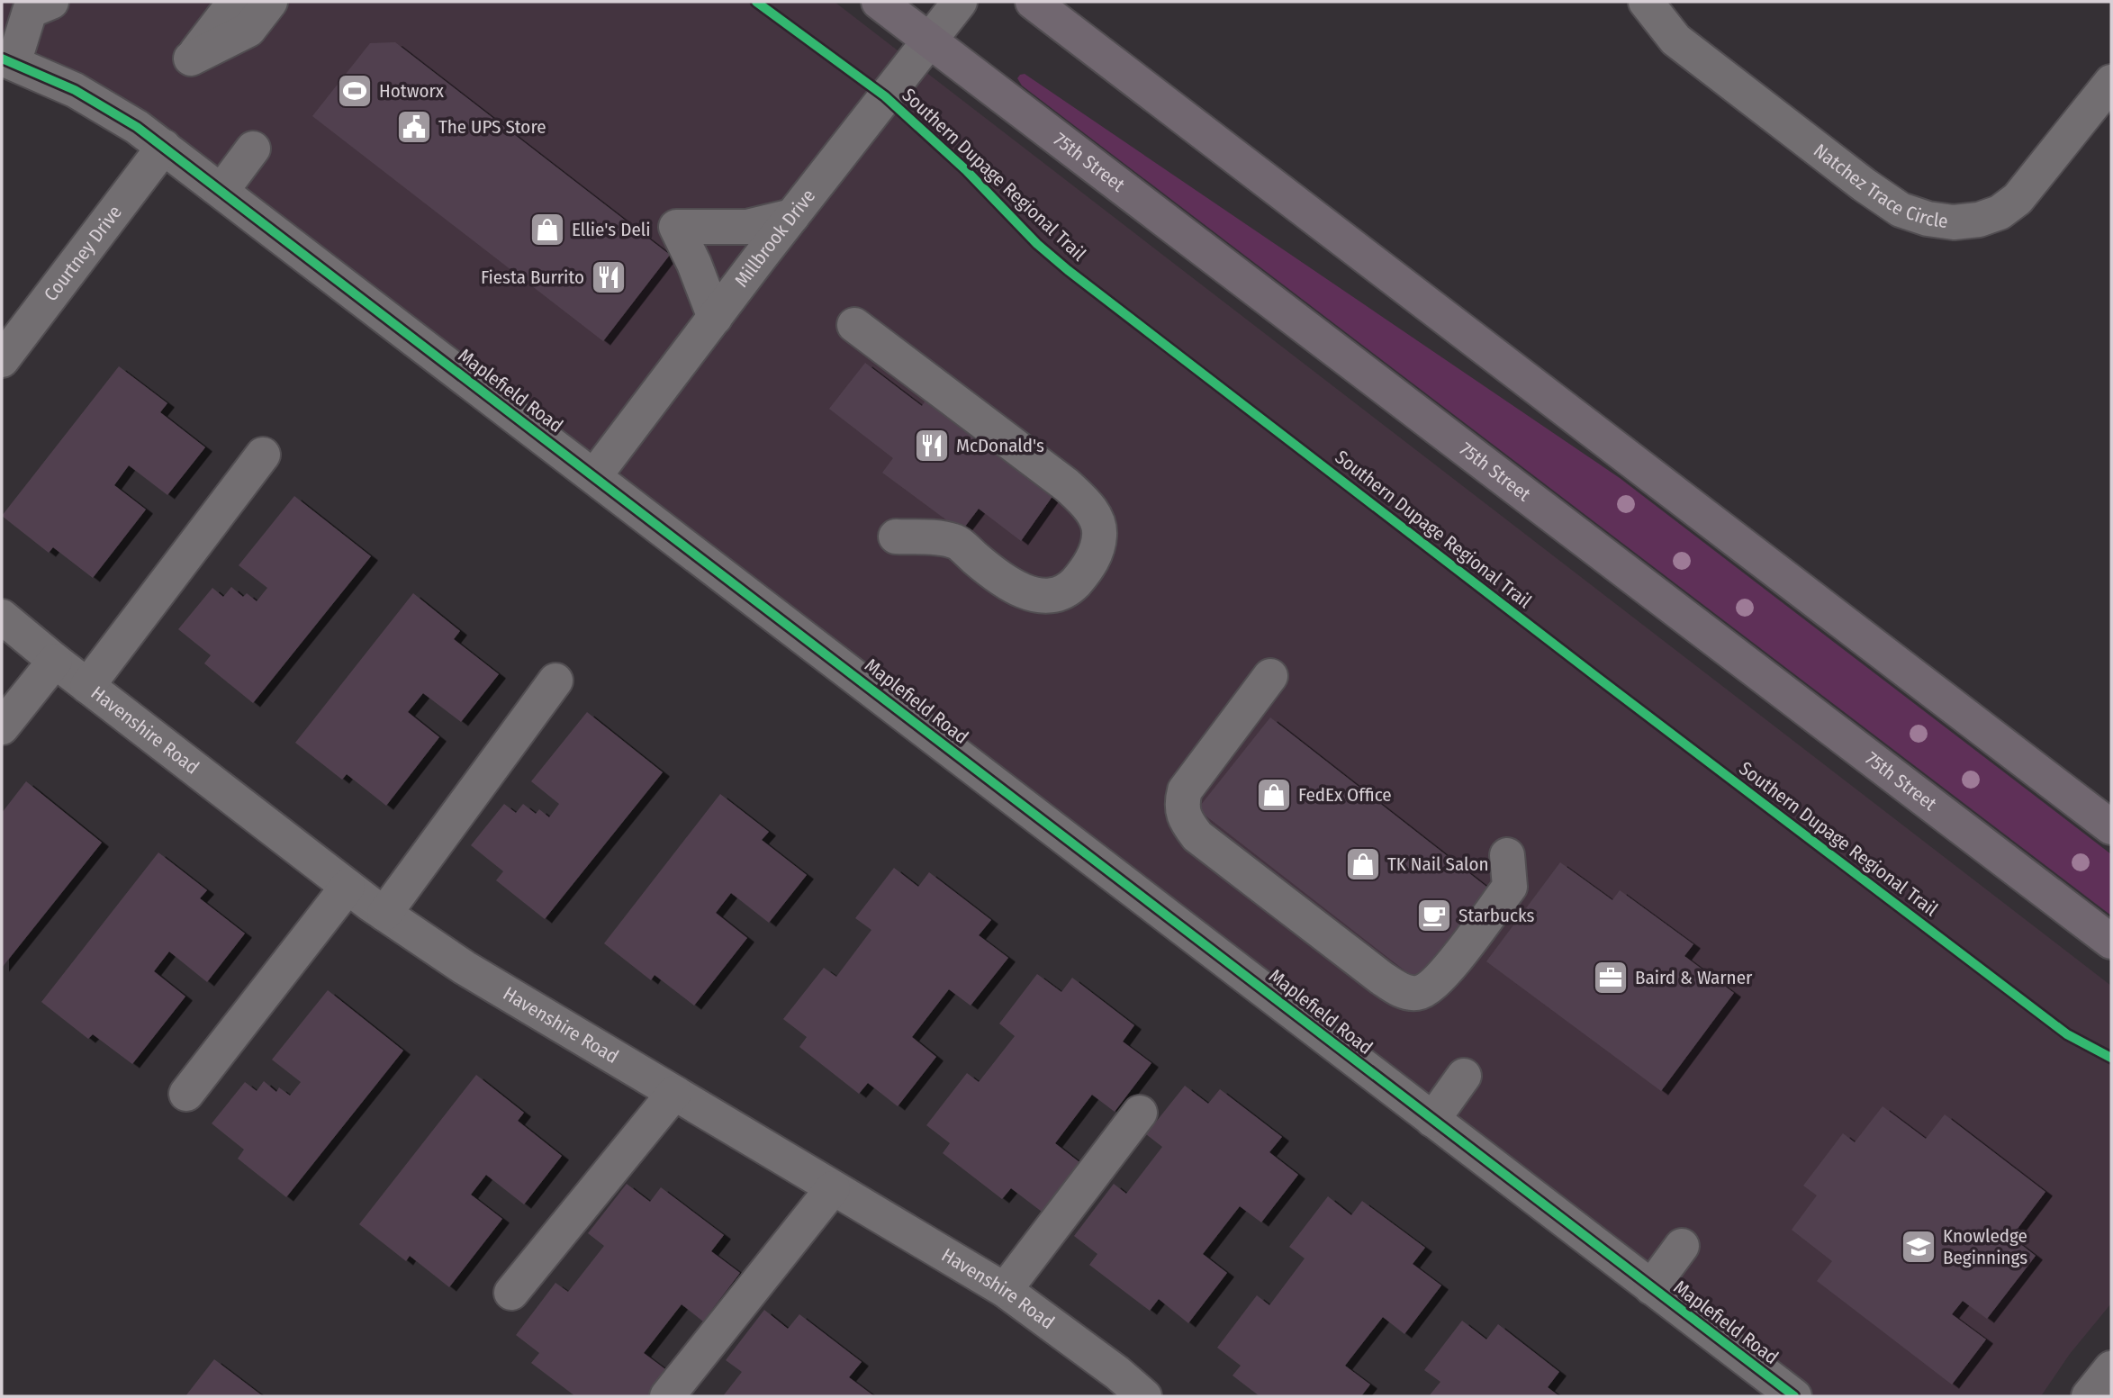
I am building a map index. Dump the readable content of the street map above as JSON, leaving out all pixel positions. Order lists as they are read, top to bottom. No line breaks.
{"streets":{"main road":["75th Street"],"street":["Natchez Trace Circle","Millbrook Drive","Courtney Drive","Maplefield Road","Havenshire Road"],"cycle path":["Southern Dupage Regional Trail"]},"crossings":[["75th Street","Millbrook Drive"],["Millbrook Drive","Maplefield Road"],["Courtney Drive","Maplefield Road"]],"places":{"sports":["Hotworx"],"public building":["The UPS Store"],"shop":["Ellie's Deli","FedEx Office","TK Nail Salon"],"restaurant":["Fiesta Burrito","McDonald's"],"cafe":["Starbucks"],"office":["Baird & Warner"],"school or university":["Knowledge Beginnings"]}}
